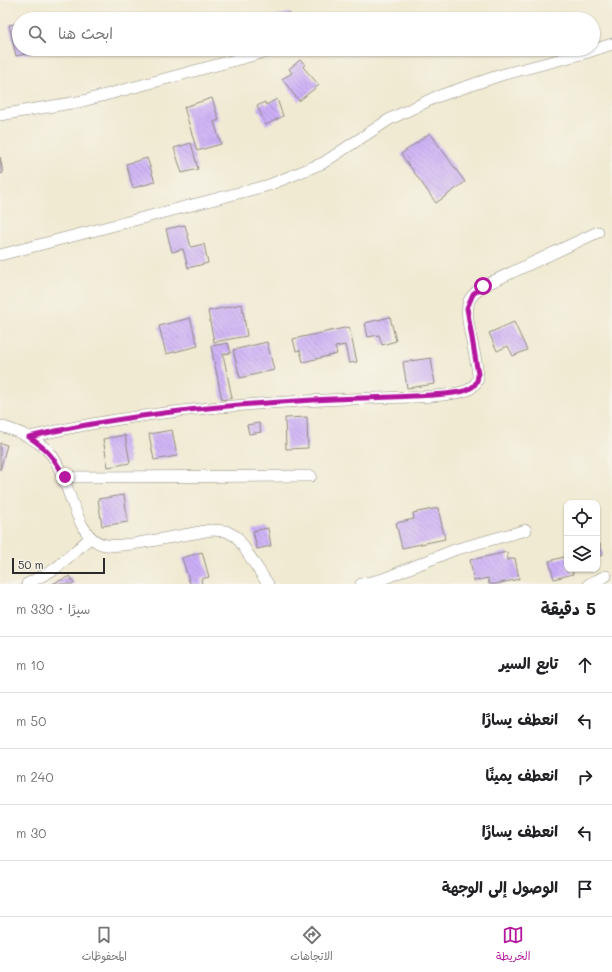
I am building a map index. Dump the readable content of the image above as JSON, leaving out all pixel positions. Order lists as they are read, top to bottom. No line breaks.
{"scale_bar":"50 m","page":{"search":"ابحث هنا","scale":"50 m","heading":["5 دقيقة","سيرًا · 330 m"],"list":[["تابع السير","10 m"],["انعطف يسارًا","50 m"],["انعطف يمينًا","240 m"],["انعطف يسارًا","30 m"],"الوصول إلى الوجهة"],"nav":["الخريطة","الاتجاهات","المحفوظات"]}}
